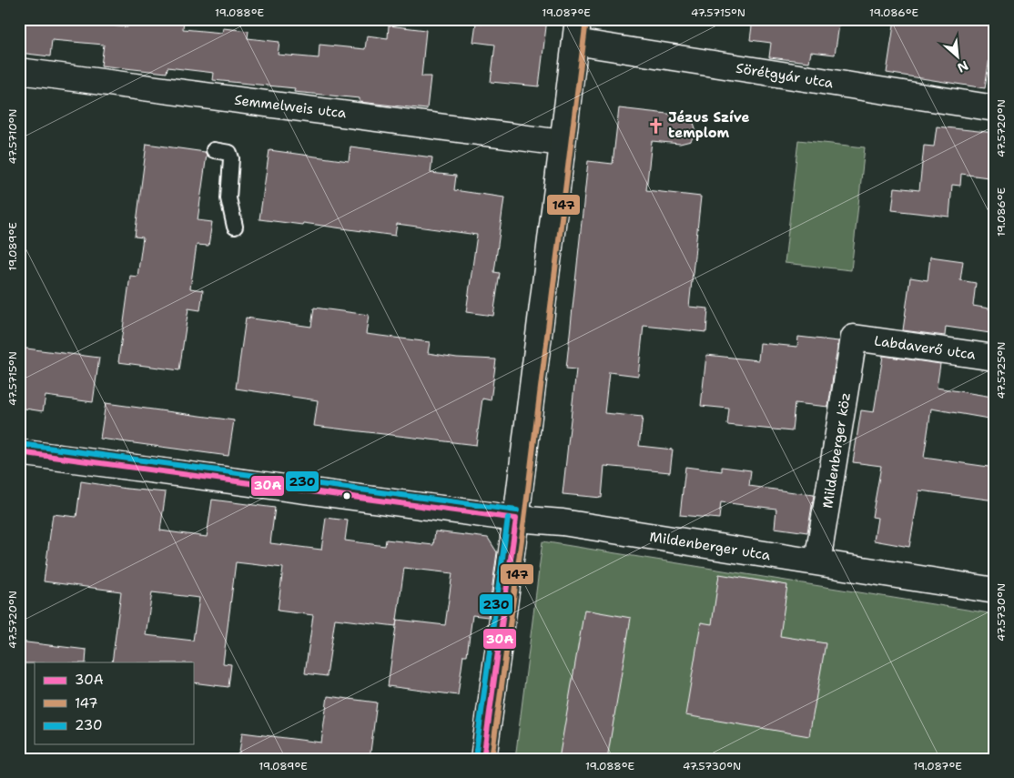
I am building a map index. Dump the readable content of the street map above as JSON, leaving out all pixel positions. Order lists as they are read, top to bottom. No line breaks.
{"streets":{"street":["Sörétgyár utca","Semmelweis utca","Labdaverő utca","Mildenberger köz","Mildenberger utca"]},"crossings":[["Labdaverő utca","Mildenberger köz"],["Mildenberger köz","Mildenberger utca"]],"places":{"church":["Jézus Szíve templom"]},"lines":["transit line 147","transit line 230","transit line 30A"],"legend":["30A","147","230"],"north":"bottom right","coordinates":["19.088°E","19.087°E","47.5715°N","19.086°E","47.5720°N","47.5710°N","19.089°E","47.5725°N","47.5730°N"]}
